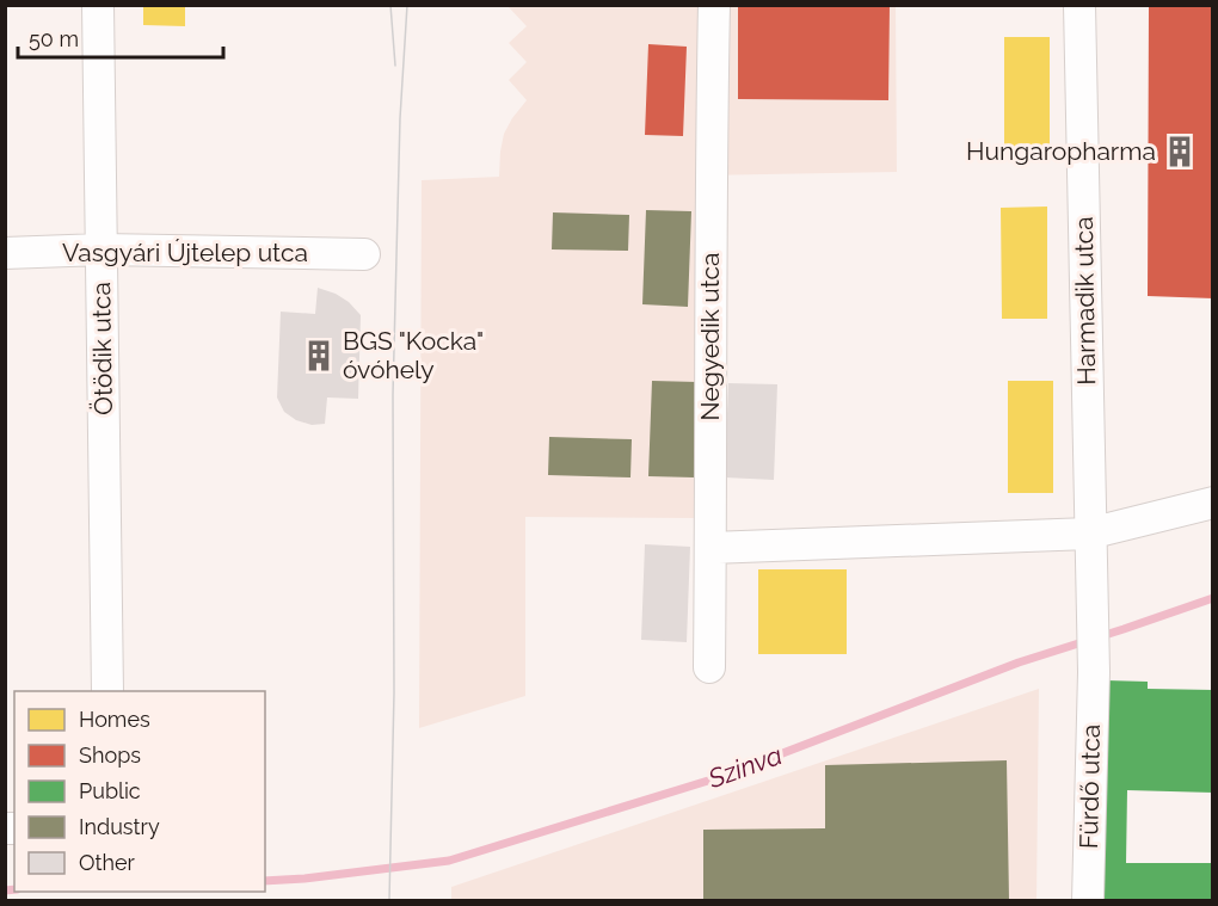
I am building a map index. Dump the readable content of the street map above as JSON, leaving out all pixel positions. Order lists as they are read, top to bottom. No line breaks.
{"streets":{"street":["Vasgyári Újtelep utca","Harmadik utca","Negyedik utca","Ötödik utca","Fürdő utca"]},"crossings":[["Vasgyári Újtelep utca","Ötödik utca"],["Harmadik utca","Fürdő utca"]],"water":["Szinva"],"places":{"building":["Hungaropharma","BGS \"Kocka\" óvóhely"]},"legend":["Homes","Shops","Public","Industry","Other"],"scale_bar":"50 m"}
